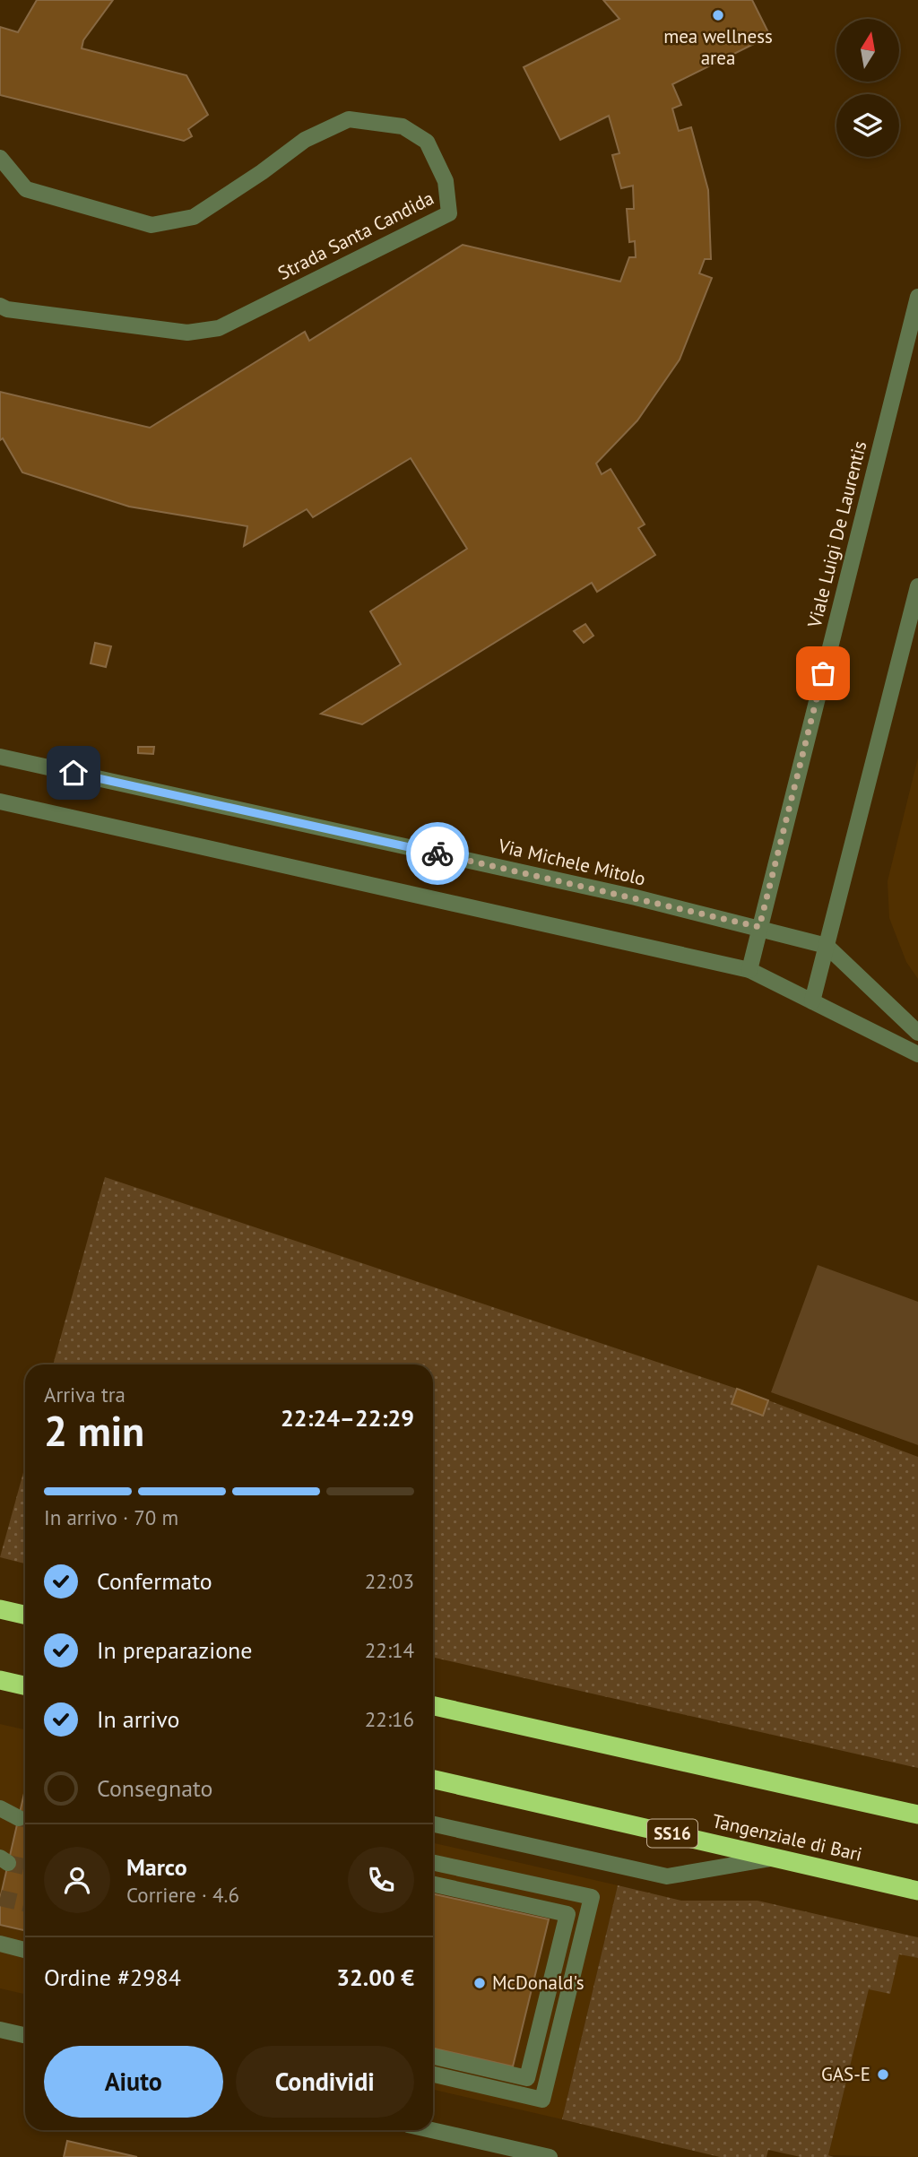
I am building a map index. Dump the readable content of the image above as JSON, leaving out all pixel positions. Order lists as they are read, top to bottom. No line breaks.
{"streets":{"highway":["SS16","Tangenziale di Bari"],"street":["Strada Santa Candida","Viale Luigi De Laurentis","Via Michele Mitolo"]},"crossings":[["Viale Luigi De Laurentis","Via Michele Mitolo"]],"places":["mea wellness area","McDonald's","GAS-E"],"north":"top","page":{"heading":["2 min","Arriva tra","22:24–22:29"],"panel":["Marco","Corriere · 4.6","Ordine #2984","32.00 €"],"bar":"In arrivo · 70 m","list":[["Confermato","22:03"],["In preparazione","22:14"],["In arrivo","22:16"],"Consegnato"],"buttons":["Aiuto","Condividi"]}}
